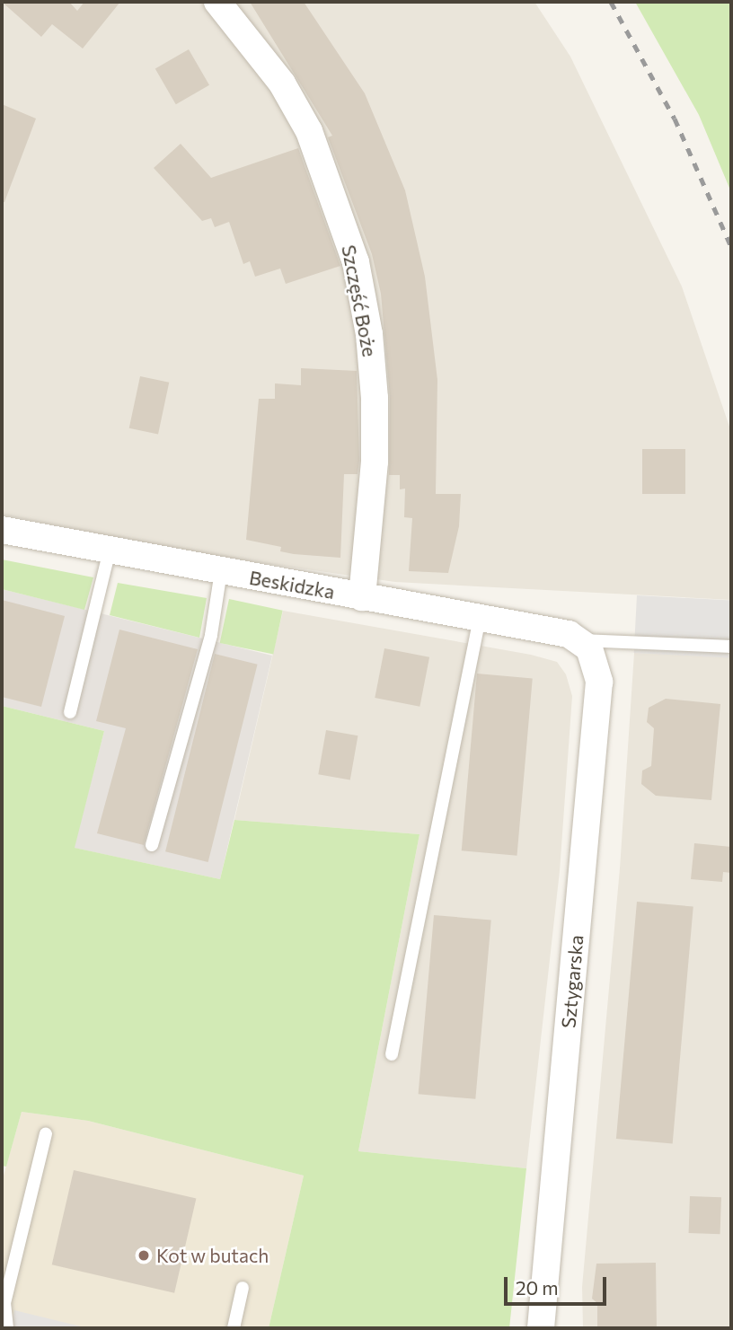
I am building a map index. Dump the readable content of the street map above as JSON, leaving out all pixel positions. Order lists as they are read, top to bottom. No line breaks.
{"streets":{"street":["Szczęść Boże","Beskidzka","Sztygarska"]},"crossings":[["Szczęść Boże","Beskidzka"],["Beskidzka","Sztygarska"]],"places":["Kot w butach"],"scale_bar":"20 m"}
